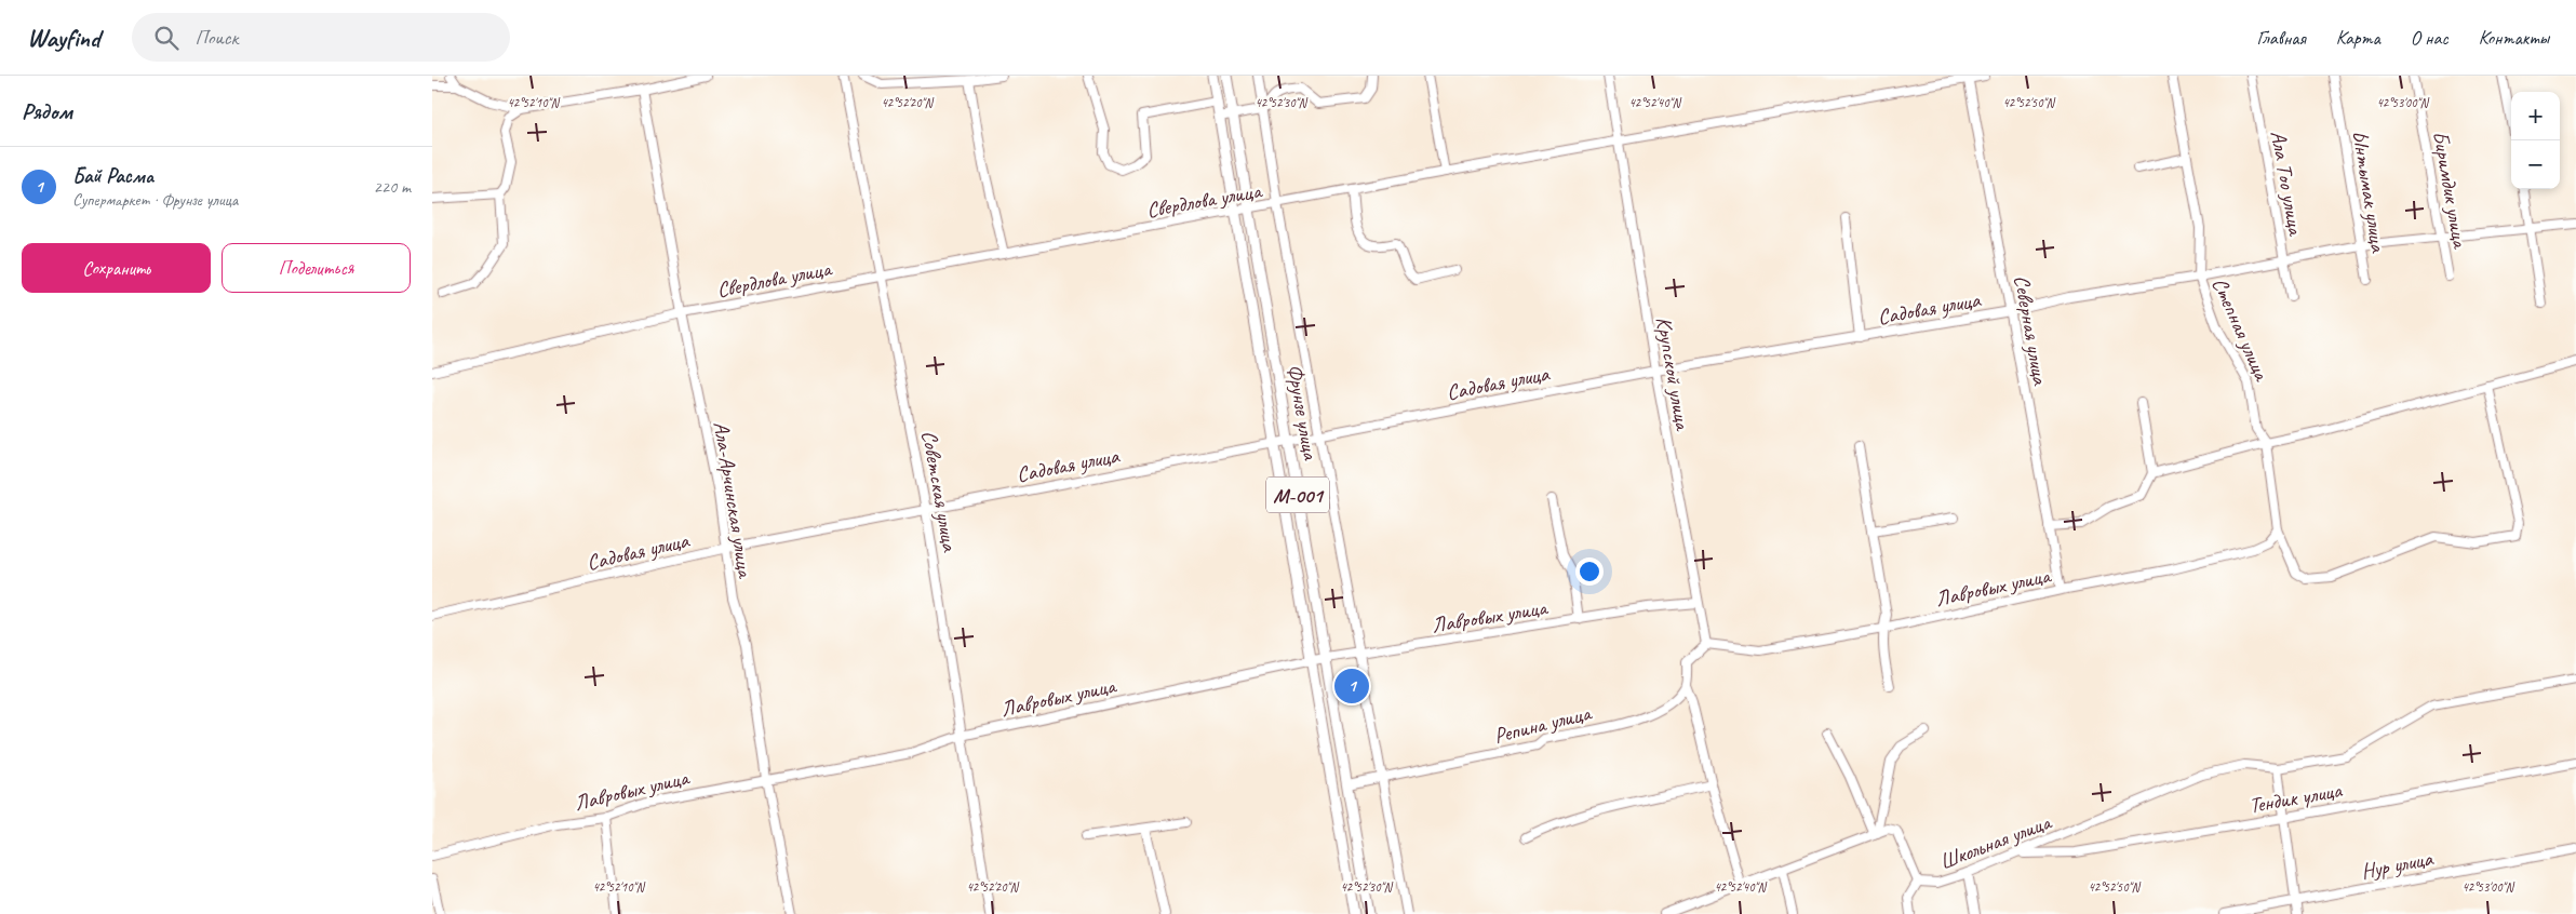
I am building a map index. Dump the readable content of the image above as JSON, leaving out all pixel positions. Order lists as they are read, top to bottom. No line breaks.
{"streets":{"main road":["Фрунзе улица","M-001"],"street":["Ала Тоо улица","Биримдик улица","Ынтымак улица","Свердлова улица","Садовая улица","Степная улица","Северная улица","Крупской улица","Советская улица","Ала-Арчинская улица","Лавровых улица","Репина улица","Тендик улица","Школьная улица","Нур улица"]},"crossings":[["Ала Тоо улица","Садовая улица"],["Биримдик улица","Садовая улица"],["Ынтымак улица","Садовая улица"],["Свердлова улица","Северная улица"],["Свердлова улица","Крупской улица"],["Свердлова улица","Фрунзе улица"],["Свердлова улица","Советская улица"],["Свердлова улица","Ала-Арчинская улица"],["Садовая улица","Степная улица"],["Садовая улица","Северная улица"],["Садовая улица","Крупской улица"],["Садовая улица","Фрунзе улица"],["Садовая улица","Советская улица"],["Садовая улица","Ала-Арчинская улица"],["Степная улица","Лавровых улица"],["Северная улица","Лавровых улица"],["Крупской улица","Лавровых улица"],["Фрунзе улица","Лавровых улица"],["Фрунзе улица","Репина улица"],["Советская улица","Лавровых улица"],["Ала-Арчинская улица","Лавровых улица"],["Тендик улица","Школьная улица"]],"page":{"header":"Wayfind","search":"Поиск","nav":["Главная","Карта","О нас","Контакты"],"heading":"Рядом","map_buttons":["+","−"],"list":[{"mark":"1","name":"Бай Расма","note":"Супермаркет · Фрунзе улица","value":"220 m"}],"buttons":["Сохранить","Поделиться"],"pins":"1"},"coordinates":["42°52'10\"N","42°52'20\"N","42°52'30\"N","42°52'40\"N","42°52'50\"N","42°53'00\"N"]}
